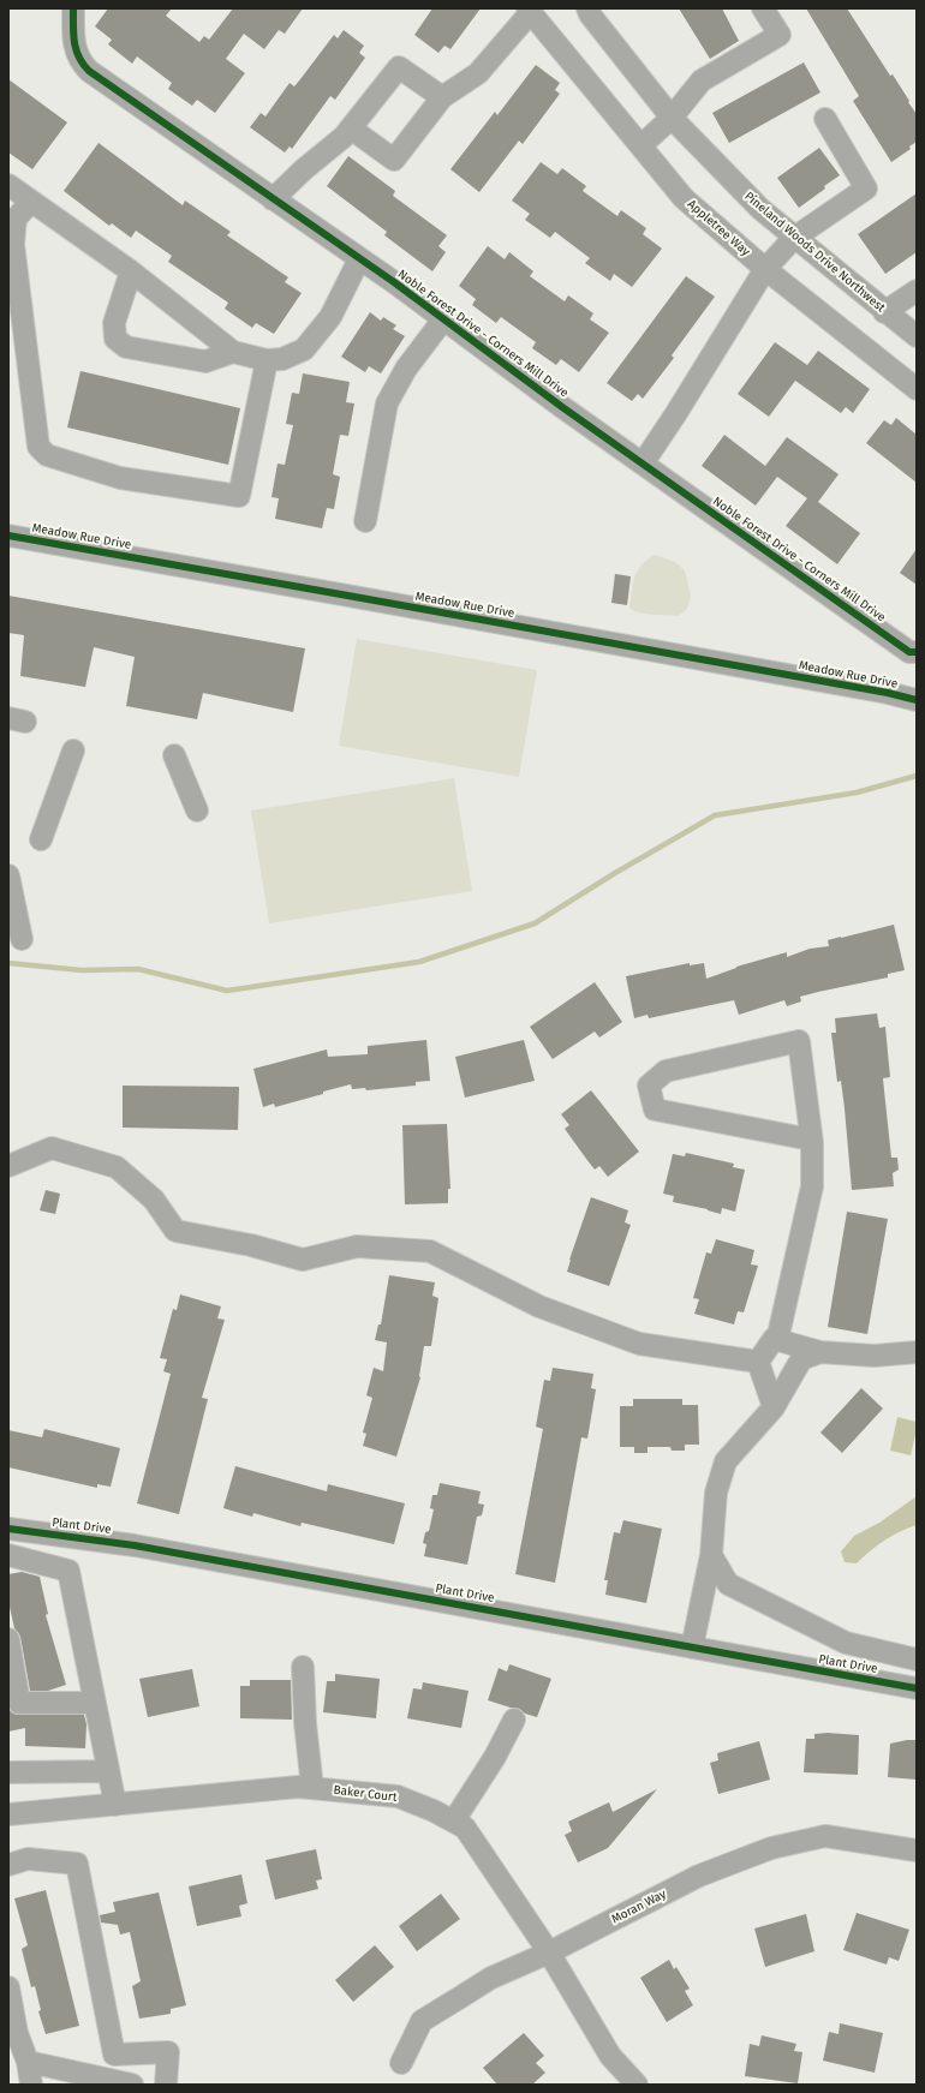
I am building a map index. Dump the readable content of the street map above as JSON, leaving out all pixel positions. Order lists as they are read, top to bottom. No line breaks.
{"streets":{"street":["Appletree Way","Pineland Woods Drive Northwest","Noble Forest Drive - Corners Mill Drive","Meadow Rue Drive","Plant Drive","Baker Court","Moran Way"]},"crossings":[["Baker Court","Moran Way"]]}
